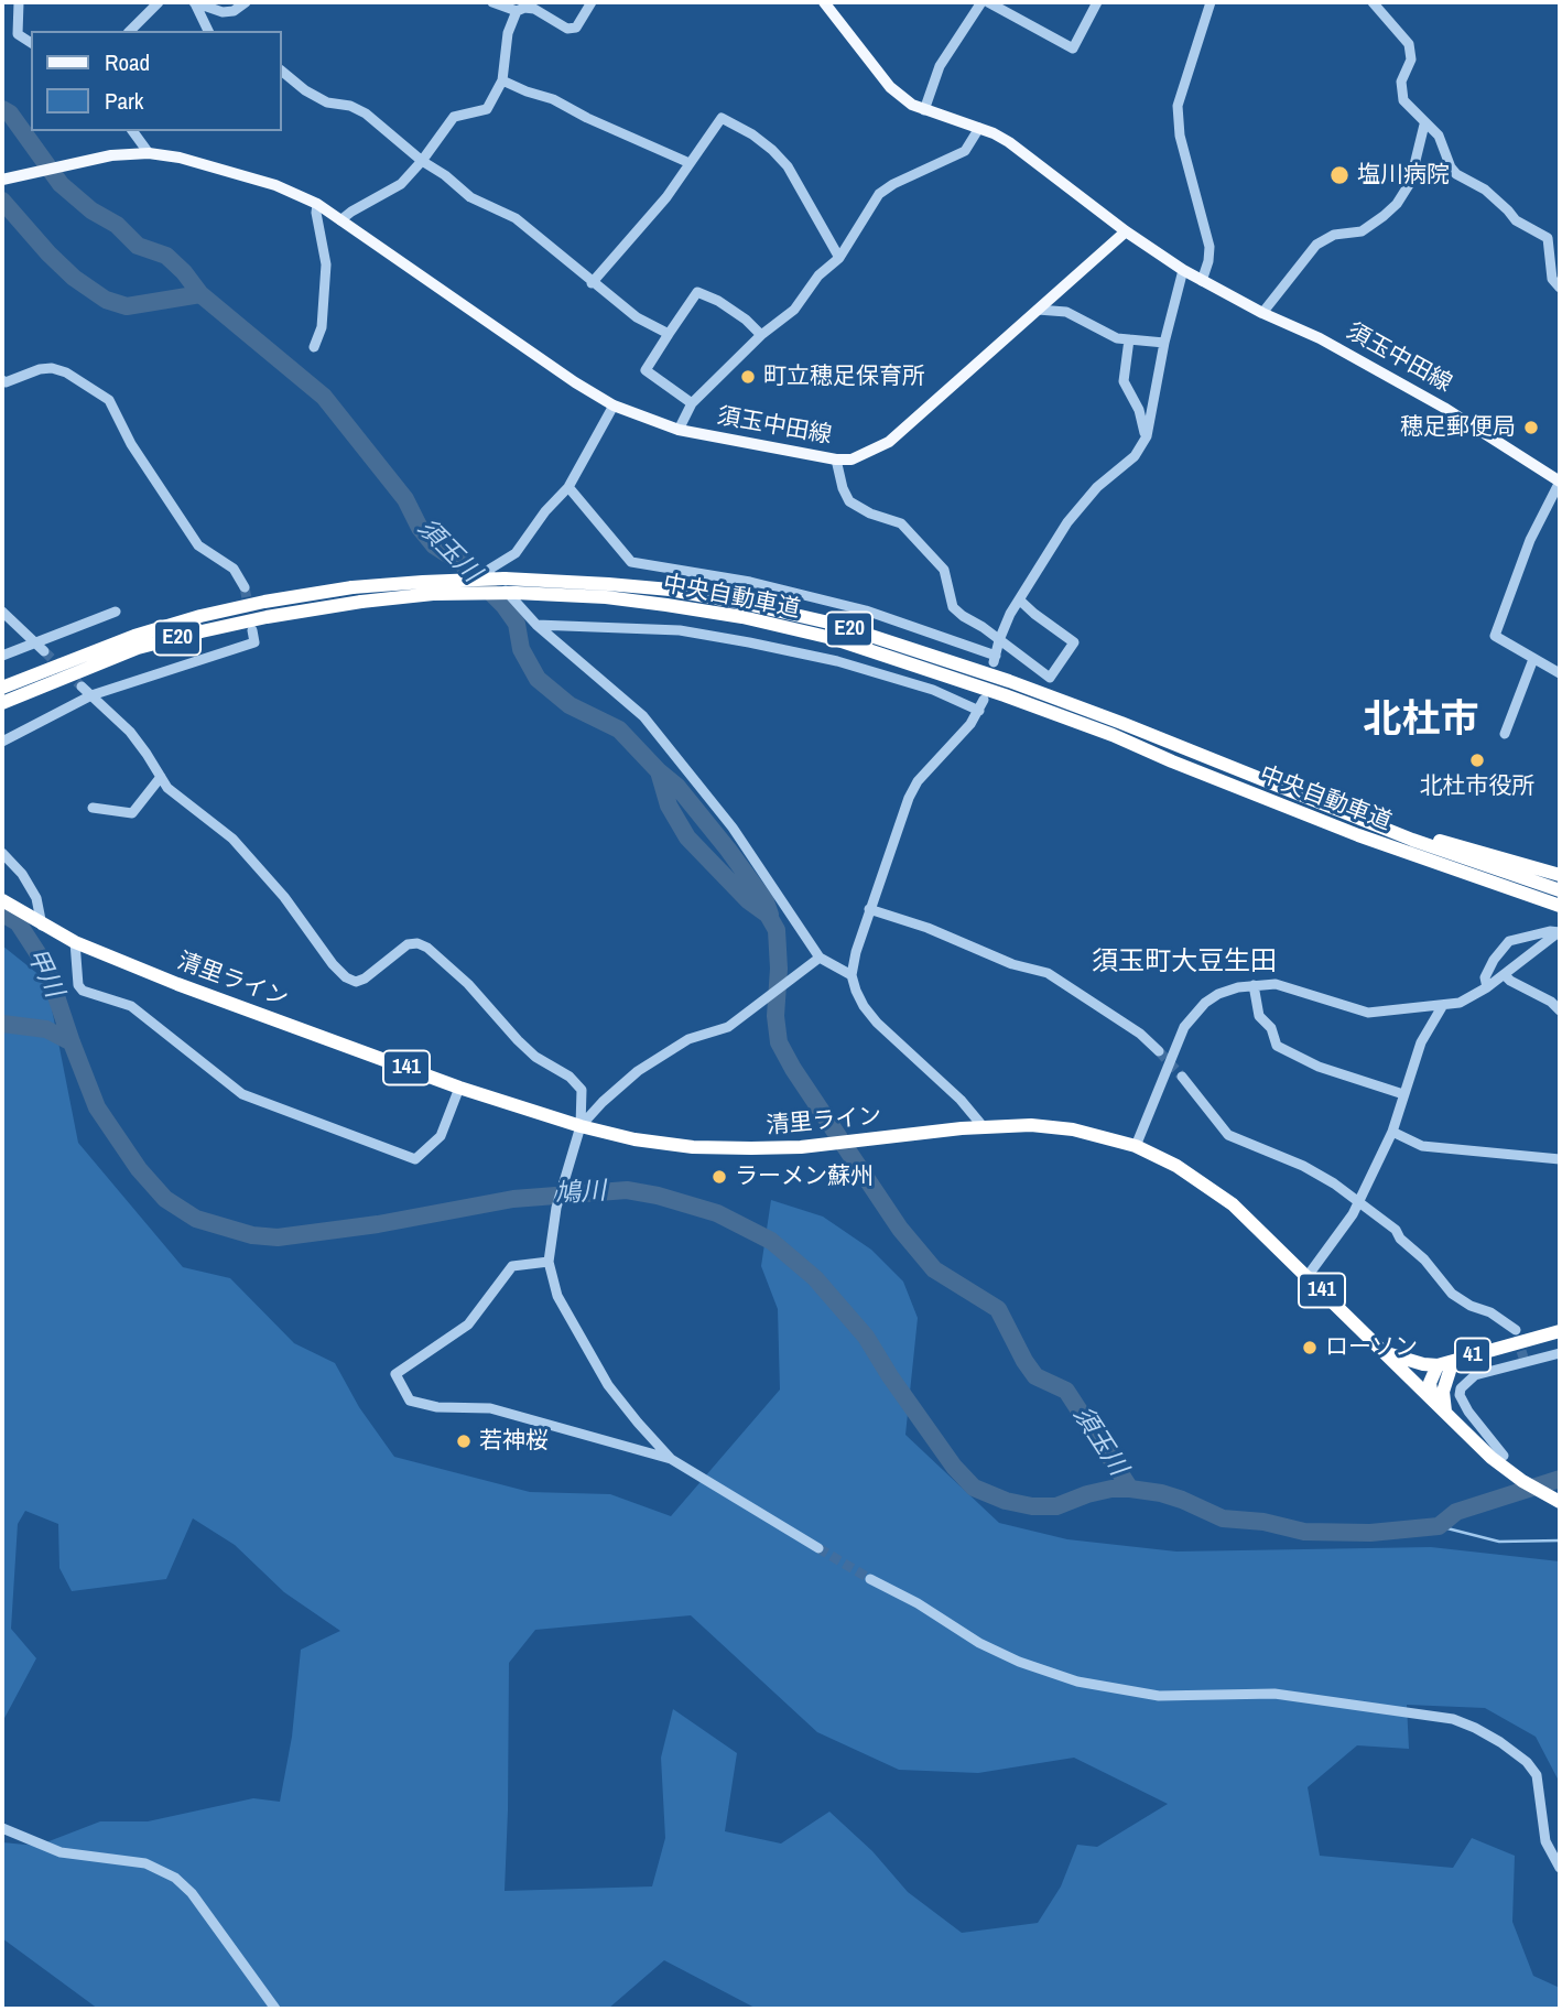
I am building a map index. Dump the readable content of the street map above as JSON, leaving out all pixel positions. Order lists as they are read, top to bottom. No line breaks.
{"streets":{"highway":["中央自動車道","E20","清里ライン","141","41"],"main road":["須玉中田線"]},"crossings":[["清里ライン","41"]],"districts":["北杜市","須玉町大豆生田"],"water":["須玉川","甲川","鳩川"],"places":["塩川病院","町立穂足保育所","穂足郵便局","北杜市役所","ラーメン蘇州","ローソン","若神桜"],"legend":["Road","Park"]}
